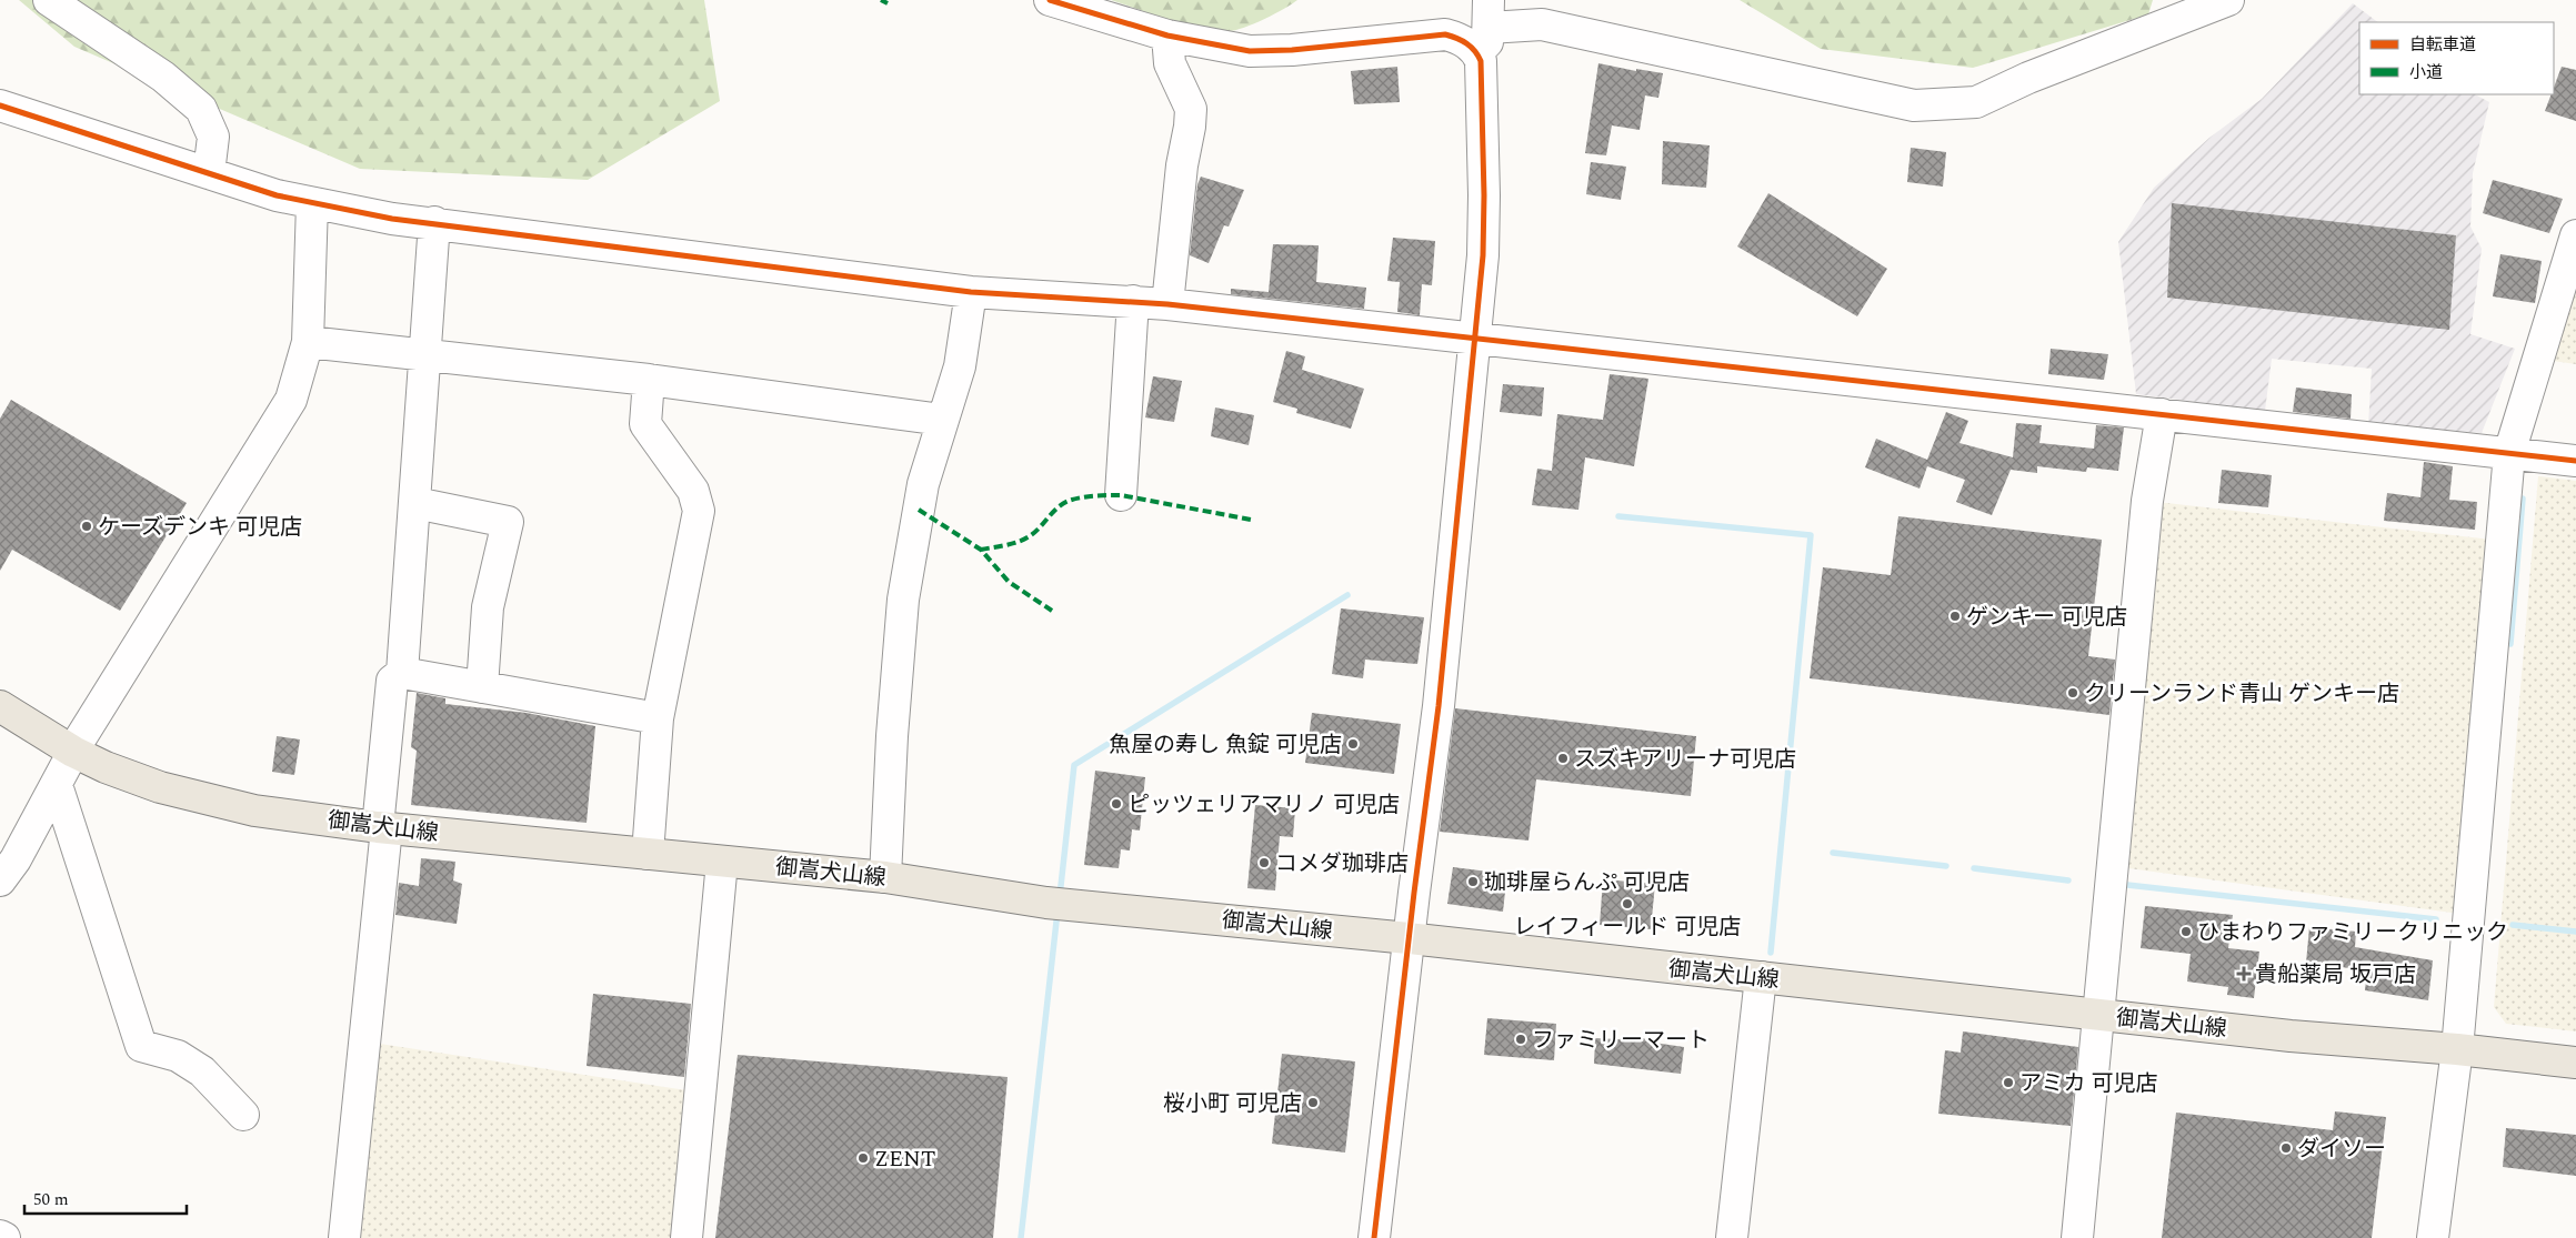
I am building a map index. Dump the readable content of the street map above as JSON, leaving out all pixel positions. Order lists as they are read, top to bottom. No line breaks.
{"streets":{"main road":["御嵩犬山線"]},"places":{"other":["ケーズデンキ 可児店","ゲンキー 可児店","クリーンランド青山 ゲンキー店","魚屋の寿し 魚錠 可児店","スズキアリーナ可児店","ピッツェリアマリノ 可児店","コメダ珈琲店","珈琲屋らんぷ 可児店","レイフィールド 可児店","ひまわりファミリークリニック","ファミリーマート","アミカ 可児店","桜小町 可児店","ダイソー","ZENT"],"health":["貴船薬局 坂戸店"]},"legend":["自転車道","小道"],"scale_bar":"50 m"}
